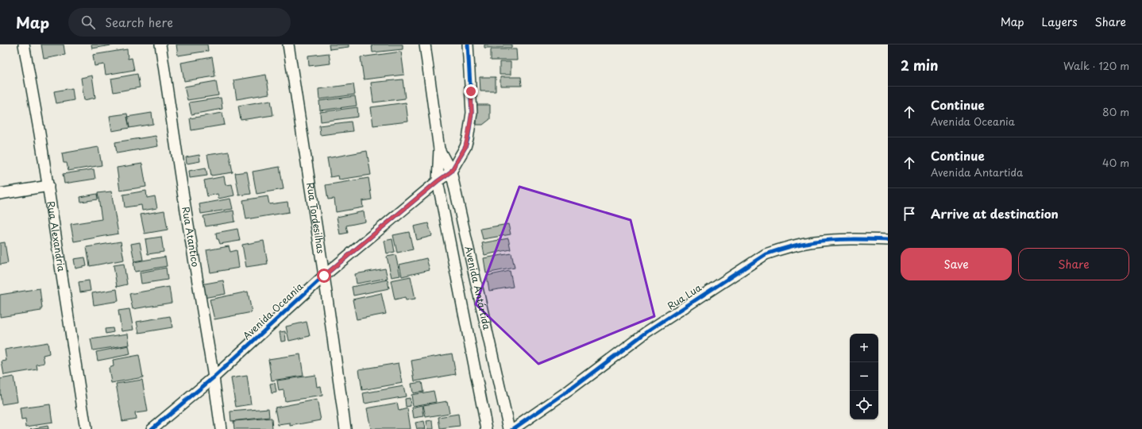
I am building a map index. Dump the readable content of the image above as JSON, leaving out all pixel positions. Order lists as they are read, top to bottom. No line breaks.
{"streets":{"street":["Rua Tordesilhas","Rua Alexandria","Rua Atantico","Avenida Antártida","Rua Lua","Avenida Oceania"]},"crossings":[["Rua Tordesilhas","Avenida Oceania"],["Rua Atantico","Avenida Oceania"],["Avenida Antártida","Avenida Oceania"]],"page":{"header":"Map","search":"Search here","nav":["Map","Layers","Share"],"heading":["2 min","Walk · 120 m"],"list":[["Continue","Avenida Oceania","80 m"],["Continue","Avenida Antartida","40 m"],"Arrive at destination"],"buttons":["Save","Share"],"map_buttons":["+","−"]}}
